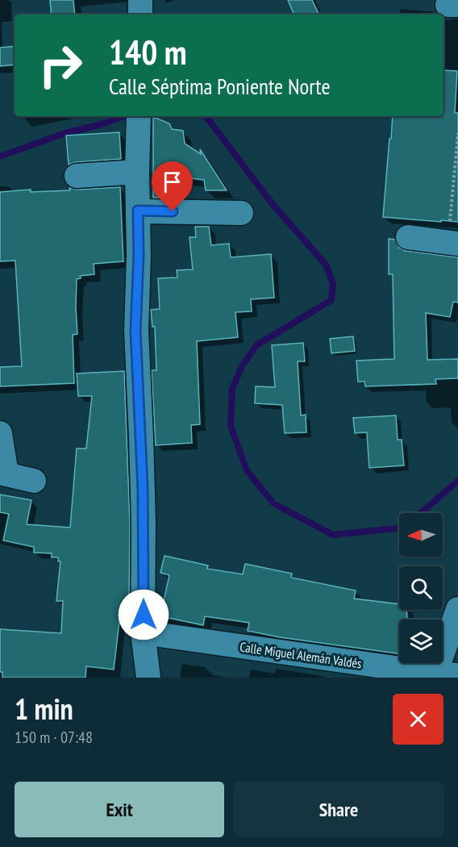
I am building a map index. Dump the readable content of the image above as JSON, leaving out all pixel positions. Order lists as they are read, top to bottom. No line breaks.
{"streets":{"street":["Calle Miguel Alemán Valdés"]},"north":"left","page":{"turn":["140 m","Calle Séptima Poniente Norte"],"heading":["1 min","150 m · 07:48"],"buttons":["Exit","Share"]}}
